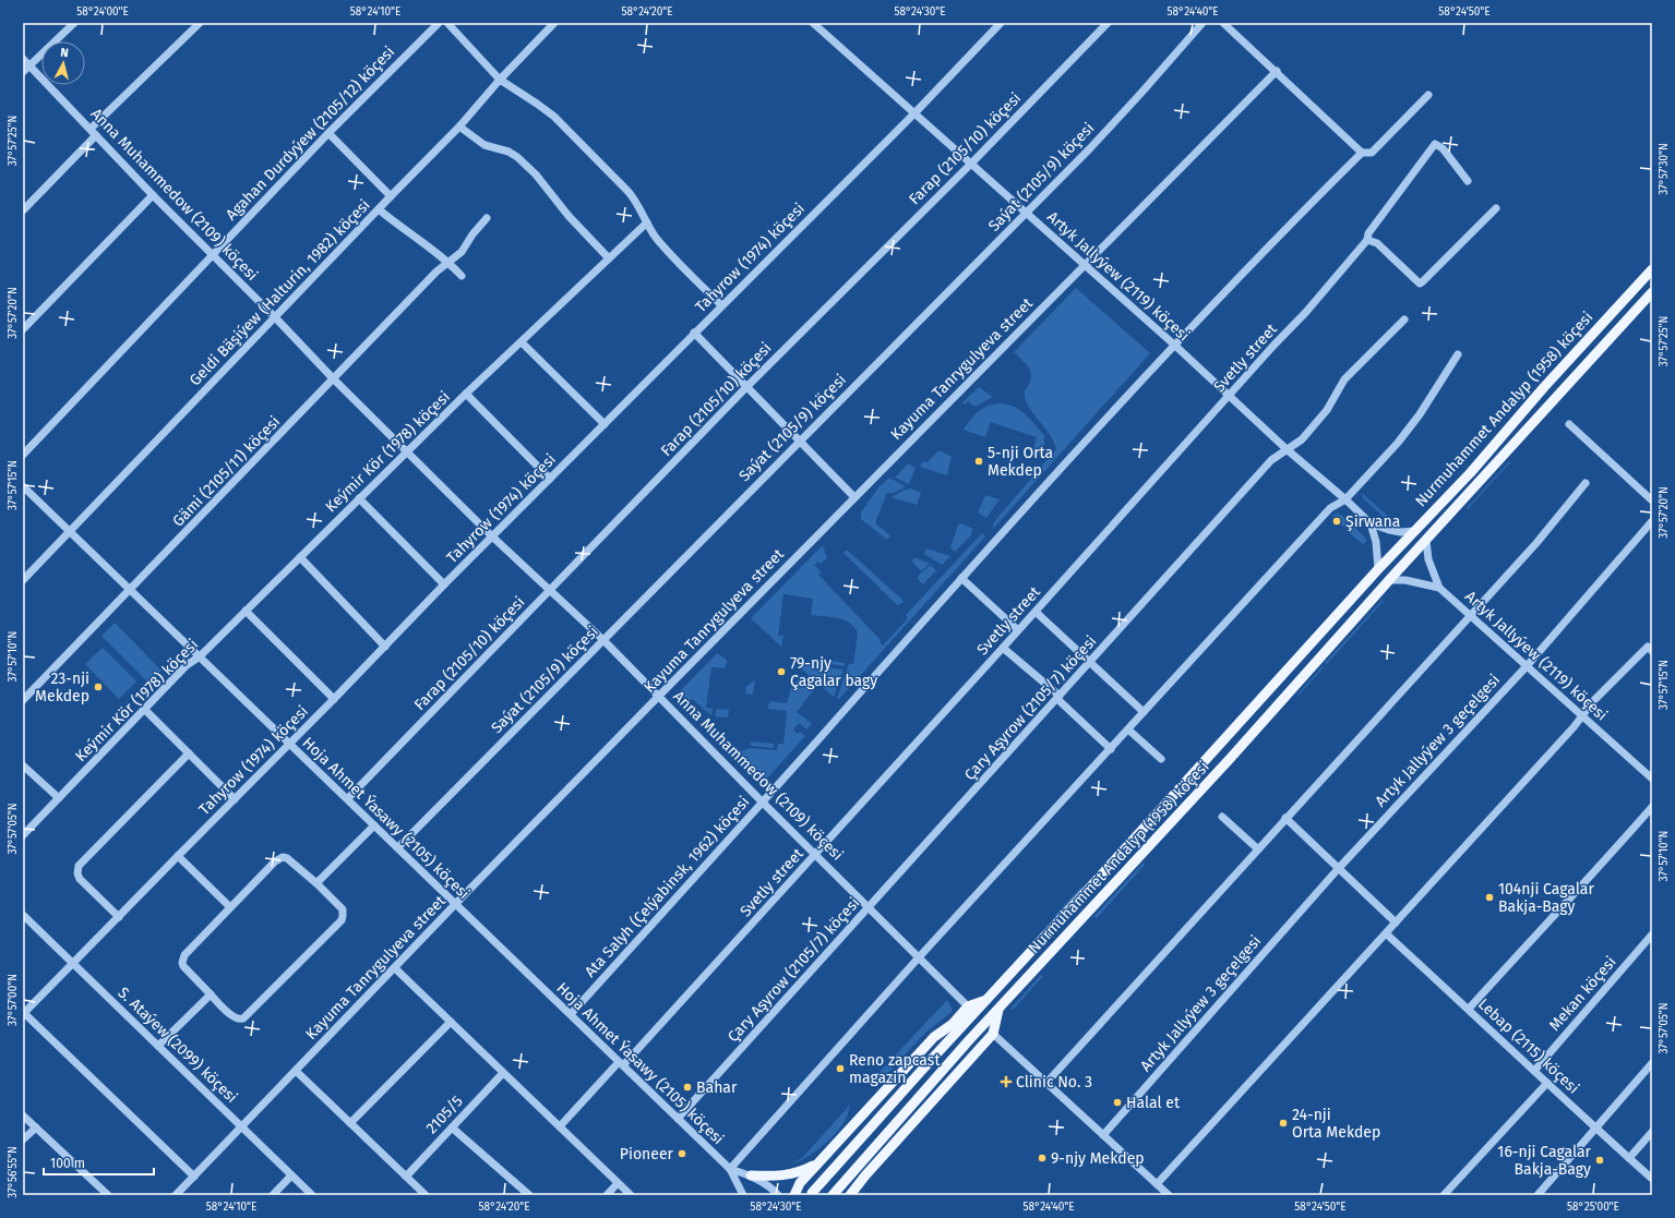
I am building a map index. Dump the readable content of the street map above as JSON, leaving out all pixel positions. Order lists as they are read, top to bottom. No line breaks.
{"streets":{"main road":["Nurmuhammet Andalyp (1958) köçesi"],"street":["Agahan Durdyýew (2105/12) köçesi","Farap (2105/10) köçesi","Saýat (2105/9) köçesi","Anna Muhammedow (2109) köçesi","Tahyrow (1974) köçesi","Artyk Jallyýew (2119) köçesi","Geldi Bäşiýew (Halturin, 1982) köçesi","Svetly street","Kayuma Tanrygulyeva street","Keýmir Kör (1978) köçesi","Gämi (2105/11) köçesi","Çary Aşyrow (2105/7) köçesi","Artyk Jallyýew 3 geçelgesi","Hoja Ahmet Ýasawy (2105) köçesi","Ata Salyh (Çelýabinsk, 1962) köçesi","Mekan köçesi","S. Ataýew (2099) köçesi","Lebap (2115) köçesi","2105/5"]},"crossings":[["Agahan Durdyýew (2105/12) köçesi","Anna Muhammedow (2109) köçesi"],["Farap (2105/10) köçesi","Anna Muhammedow (2109) köçesi"],["Farap (2105/10) köçesi","Artyk Jallyýew (2119) köçesi"],["Farap (2105/10) köçesi","Hoja Ahmet Ýasawy (2105) köçesi"],["Saýat (2105/9) köçesi","Anna Muhammedow (2109) köçesi"],["Saýat (2105/9) köçesi","Artyk Jallyýew (2119) köçesi"],["Saýat (2105/9) köçesi","Hoja Ahmet Ýasawy (2105) köçesi"],["Anna Muhammedow (2109) köçesi","Tahyrow (1974) köçesi"],["Anna Muhammedow (2109) köçesi","Geldi Bäşiýew (Halturin, 1982) köçesi"],["Anna Muhammedow (2109) köçesi","Svetly street"],["Anna Muhammedow (2109) köçesi","Kayuma Tanrygulyeva street"],["Anna Muhammedow (2109) köçesi","Nurmuhammet Andalyp (1958) köçesi"],["Anna Muhammedow (2109) köçesi","Keýmir Kör (1978) köçesi"],["Anna Muhammedow (2109) köçesi","Gämi (2105/11) köçesi"],["Anna Muhammedow (2109) köçesi","Çary Aşyrow (2105/7) köçesi"],["Anna Muhammedow (2109) köçesi","Ata Salyh (Çelýabinsk, 1962) köçesi"],["Tahyrow (1974) köçesi","Artyk Jallyýew (2119) köçesi"],["Tahyrow (1974) köçesi","Hoja Ahmet Ýasawy (2105) köçesi"],["Tahyrow (1974) köçesi","S. Ataýew (2099) köçesi"],["Artyk Jallyýew (2119) köçesi","Svetly street"],["Artyk Jallyýew (2119) köçesi","Kayuma Tanrygulyeva street"],["Artyk Jallyýew (2119) köçesi","Nurmuhammet Andalyp (1958) köçesi"],["Artyk Jallyýew (2119) köçesi","Çary Aşyrow (2105/7) köçesi"],["Artyk Jallyýew (2119) köçesi","Artyk Jallyýew 3 geçelgesi"],["Artyk Jallyýew (2119) köçesi","Ata Salyh (Çelýabinsk, 1962) köçesi"],["Geldi Bäşiýew (Halturin, 1982) köçesi","Hoja Ahmet Ýasawy (2105) köçesi"],["Svetly street","Hoja Ahmet Ýasawy (2105) köçesi"],["Kayuma Tanrygulyeva street","Hoja Ahmet Ýasawy (2105) köçesi"],["Kayuma Tanrygulyeva street","S. Ataýew (2099) köçesi"],["Keýmir Kör (1978) köçesi","Hoja Ahmet Ýasawy (2105) köçesi"],["Gämi (2105/11) köçesi","Hoja Ahmet Ýasawy (2105) köçesi"],["Çary Aşyrow (2105/7) köçesi","Hoja Ahmet Ýasawy (2105) köçesi"],["Hoja Ahmet Ýasawy (2105) köçesi","Ata Salyh (Çelýabinsk, 1962) köçesi"],["Mekan köçesi","Lebap (2115) köçesi"]],"places":{"other":["5-nji Orta Mekdep","Şirwana","79-njy Çagalar bagy","23-nji Mekdep","104nji Cagalar Bakja-Bagy","Reno zapcast magazin","Bahar","Halal et","24-nji Orta Mekdep","Pioneer","9-njy Mekdep","16-nji Cagalar Bakja-Bagy"],"health":["Clinic No. 3"]},"scale_bar":"100 m","north":"top","coordinates":["58°24'00\"E","58°24'10\"E","58°24'20\"E","58°24'30\"E","58°24'40\"E","58°24'50\"E","37°57'25\"N","37°57'30\"N","37°57'20\"N","37°57'15\"N","37°57'10\"N","37°57'05\"N","37°57'00\"N","37°56'55\"N","58°25'00\"E"]}
